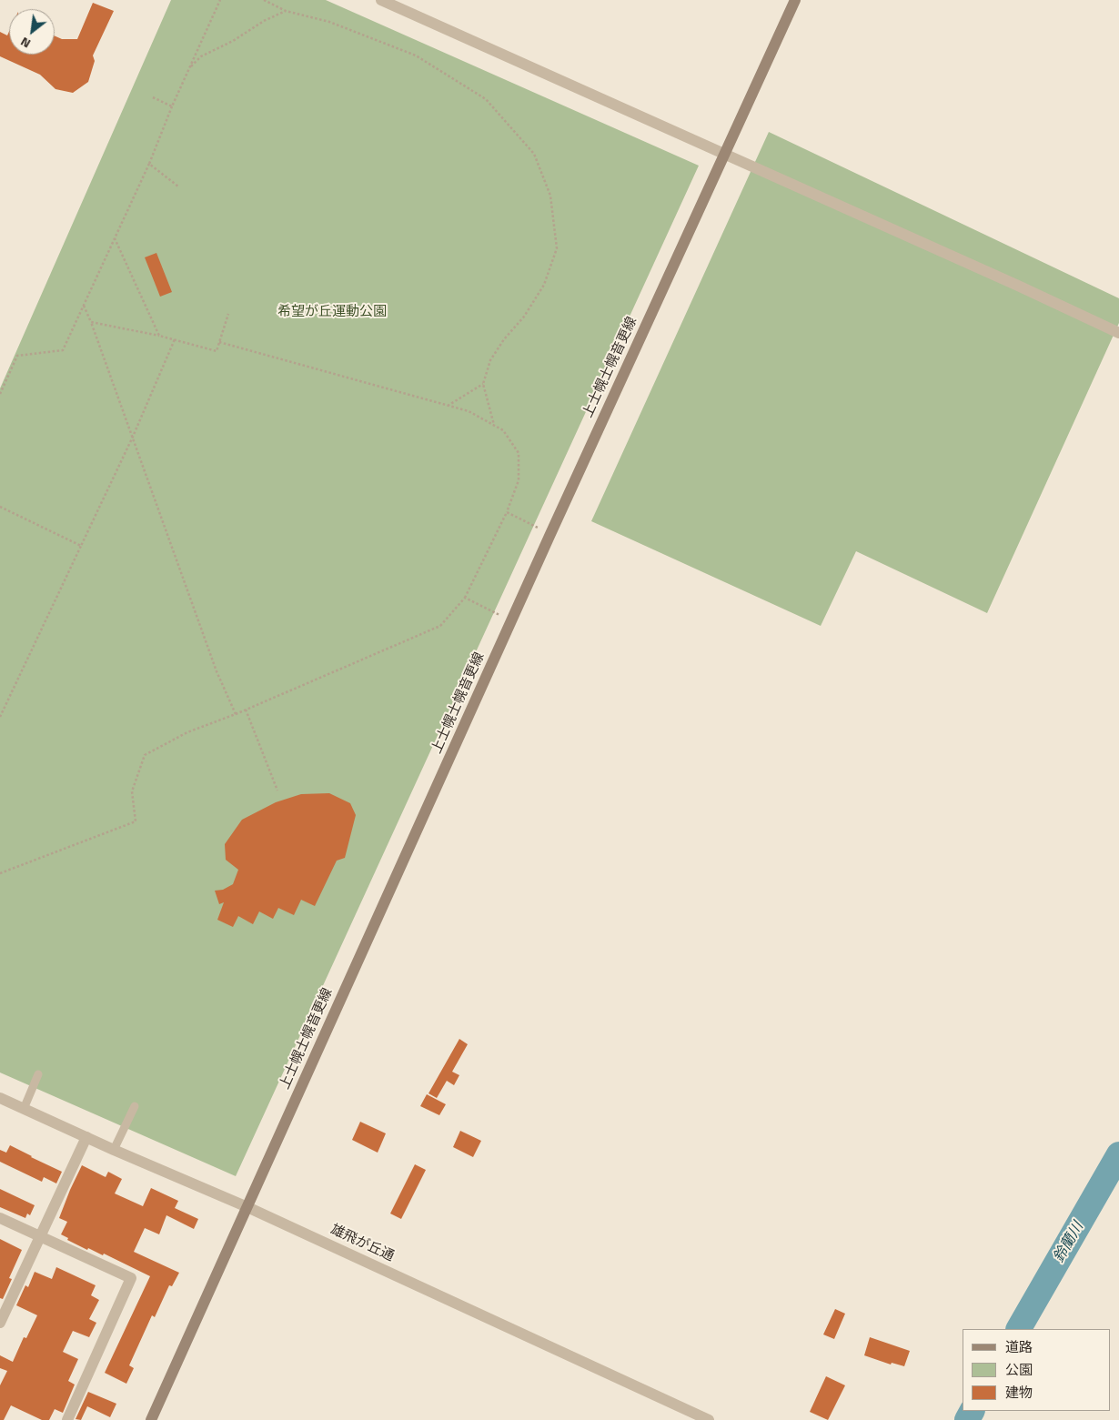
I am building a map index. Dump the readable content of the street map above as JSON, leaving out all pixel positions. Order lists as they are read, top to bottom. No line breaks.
{"streets":{"main road":["上士幌士幌音更線"],"street":["雄飛が丘通"]},"crossings":[["上士幌士幌音更線","雄飛が丘通"]],"water":["鈴蘭川"],"parks":["希望が丘運動公園"],"legend":["道路","公園","建物"],"north":"bottom left"}
